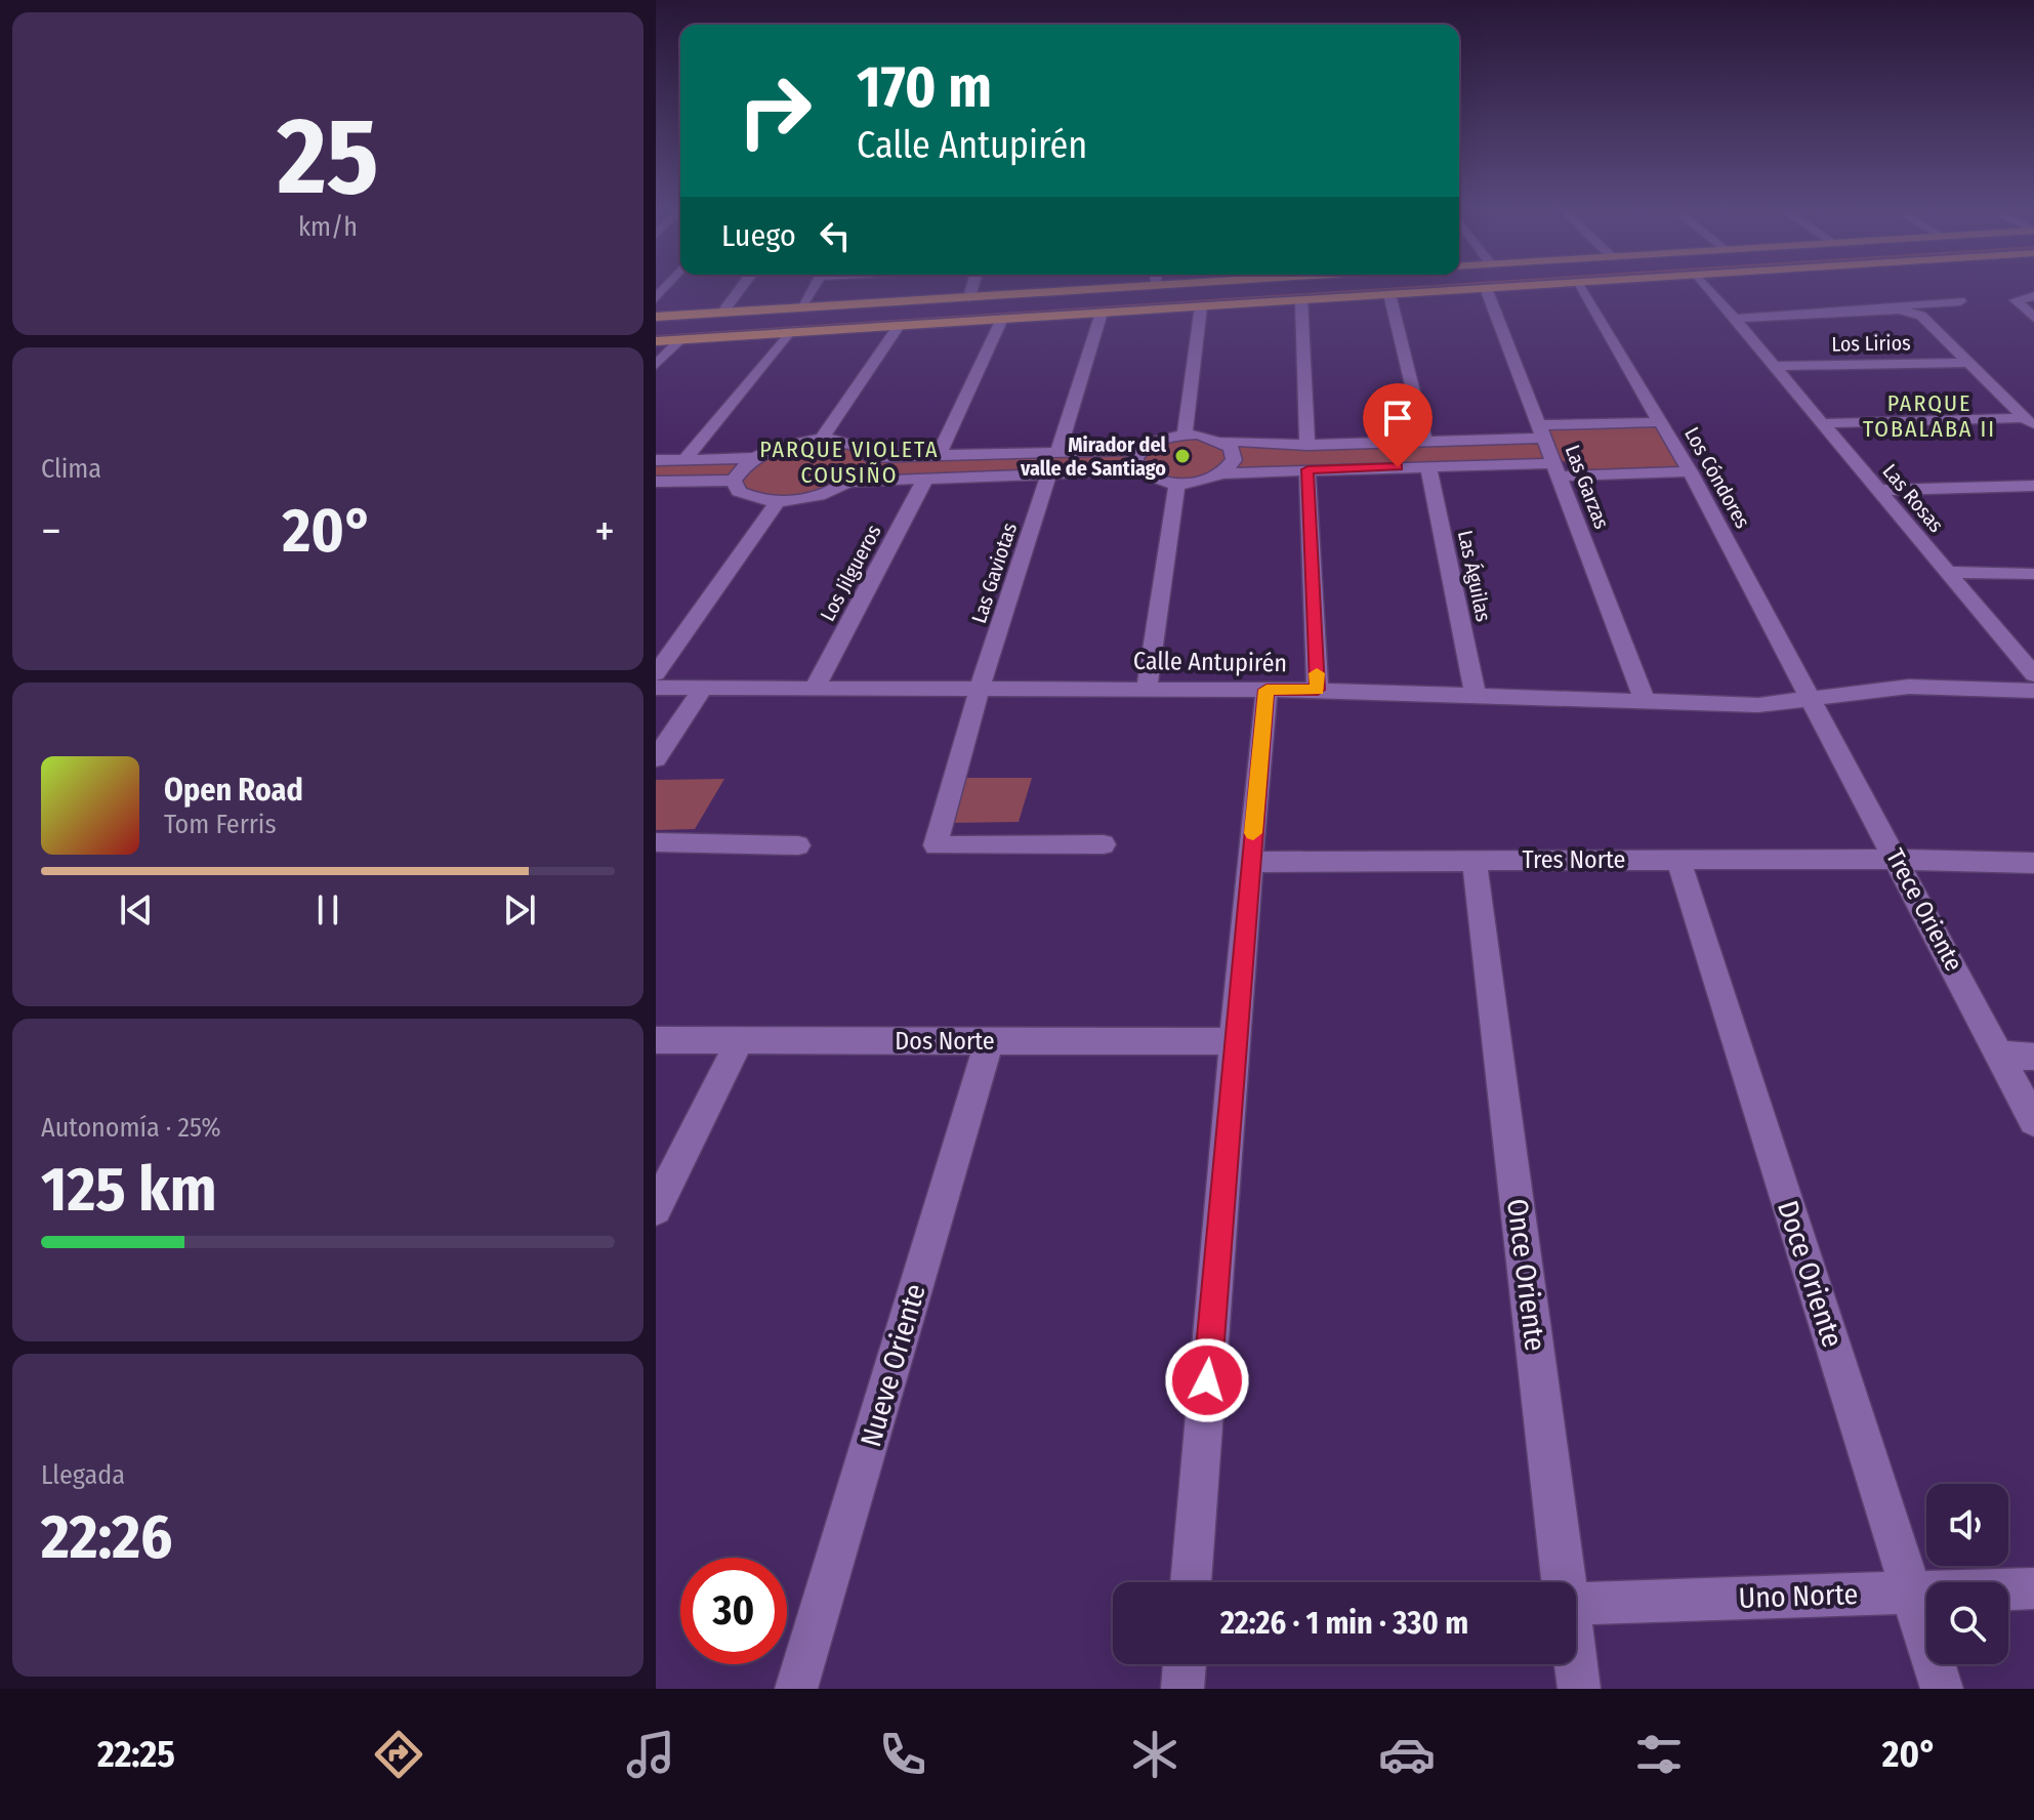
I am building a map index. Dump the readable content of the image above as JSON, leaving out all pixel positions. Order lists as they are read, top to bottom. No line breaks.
{"streets":{"street":["Los Lirios","Los Cóndores","Las Garzas","Las Rosas","Los Jilgueros","Las Gaviotas","Las Águilas","Calle Antupirén","Tres Norte","Trece Oriente","Dos Norte","Doce Oriente","Once Oriente","Nueve Oriente","Uno Norte"]},"crossings":[["Los Lirios","Las Rosas"],["Los Cóndores","Calle Antupirén"],["Los Cóndores","Trece Oriente"],["Las Garzas","Calle Antupirén"],["Los Jilgueros","Calle Antupirén"],["Las Gaviotas","Calle Antupirén"],["Las Águilas","Calle Antupirén"],["Calle Antupirén","Trece Oriente"],["Tres Norte","Trece Oriente"],["Tres Norte","Doce Oriente"],["Tres Norte","Once Oriente"],["Dos Norte","Nueve Oriente"],["Doce Oriente","Uno Norte"]],"districts":["PARQUE TOBALABA II","PARQUE VIOLETA COUSIÑO"],"places":["Mirador del valle de Santiago"],"page":{"tile":[["25","km/h"],"Clima",["Autonomía · 25%","125 km"],["Llegada","22:26"]],"turn":["170 m","Calle Antupirén"],"then":"Luego","heat":["−","20°","+"],"song":["Open Road","Tom Ferris"],"limit":"30","trip":"22:26 · 1 min · 330 m","tabs":["22:25","20°"]}}
